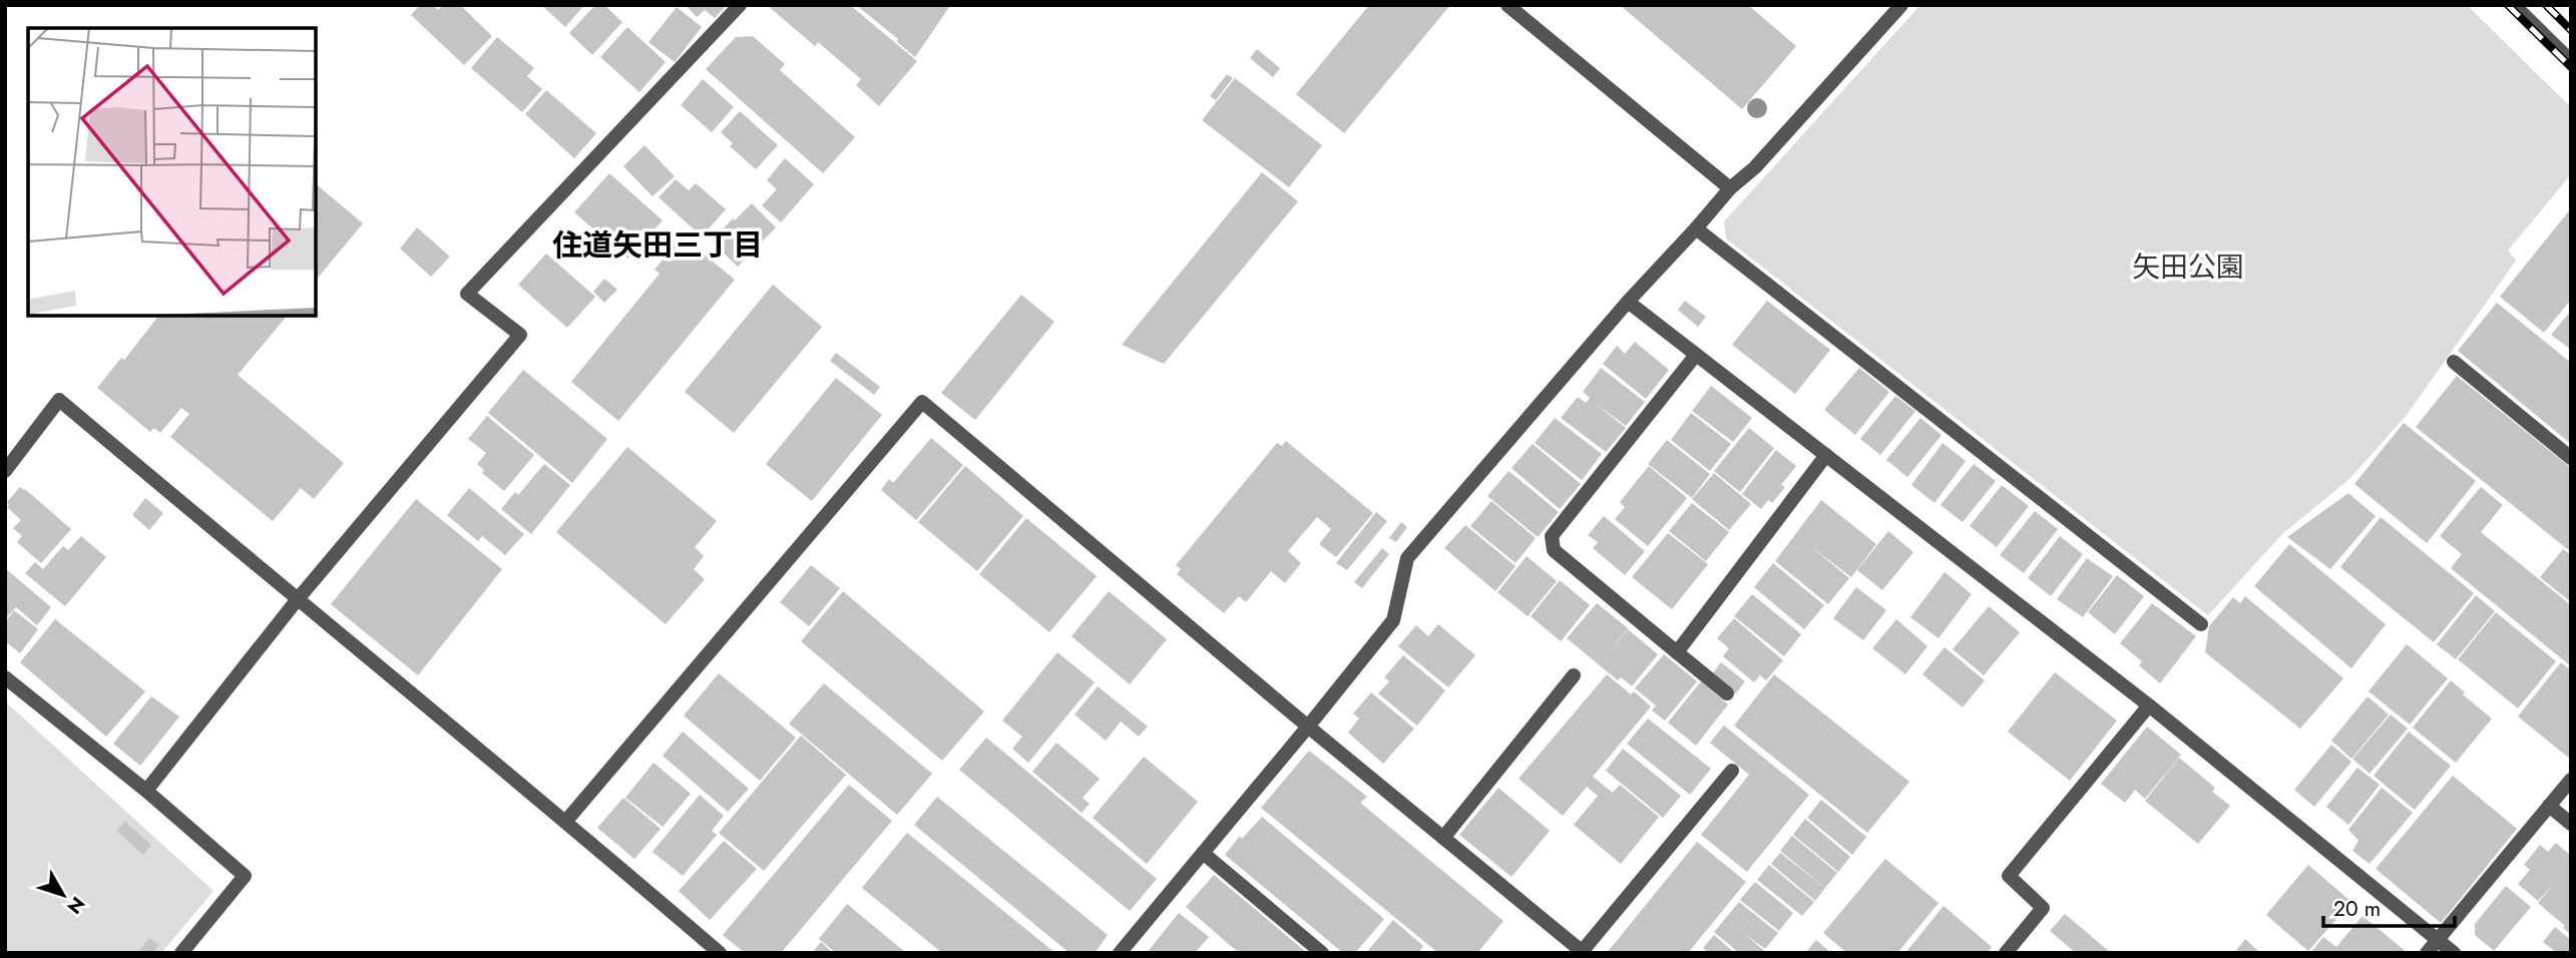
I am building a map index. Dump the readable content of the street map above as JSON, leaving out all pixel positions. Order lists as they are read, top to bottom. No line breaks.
{"districts":["住道矢田三丁目"],"parks":["矢田公園"],"scale_bar":"20 m","north":"bottom right"}
